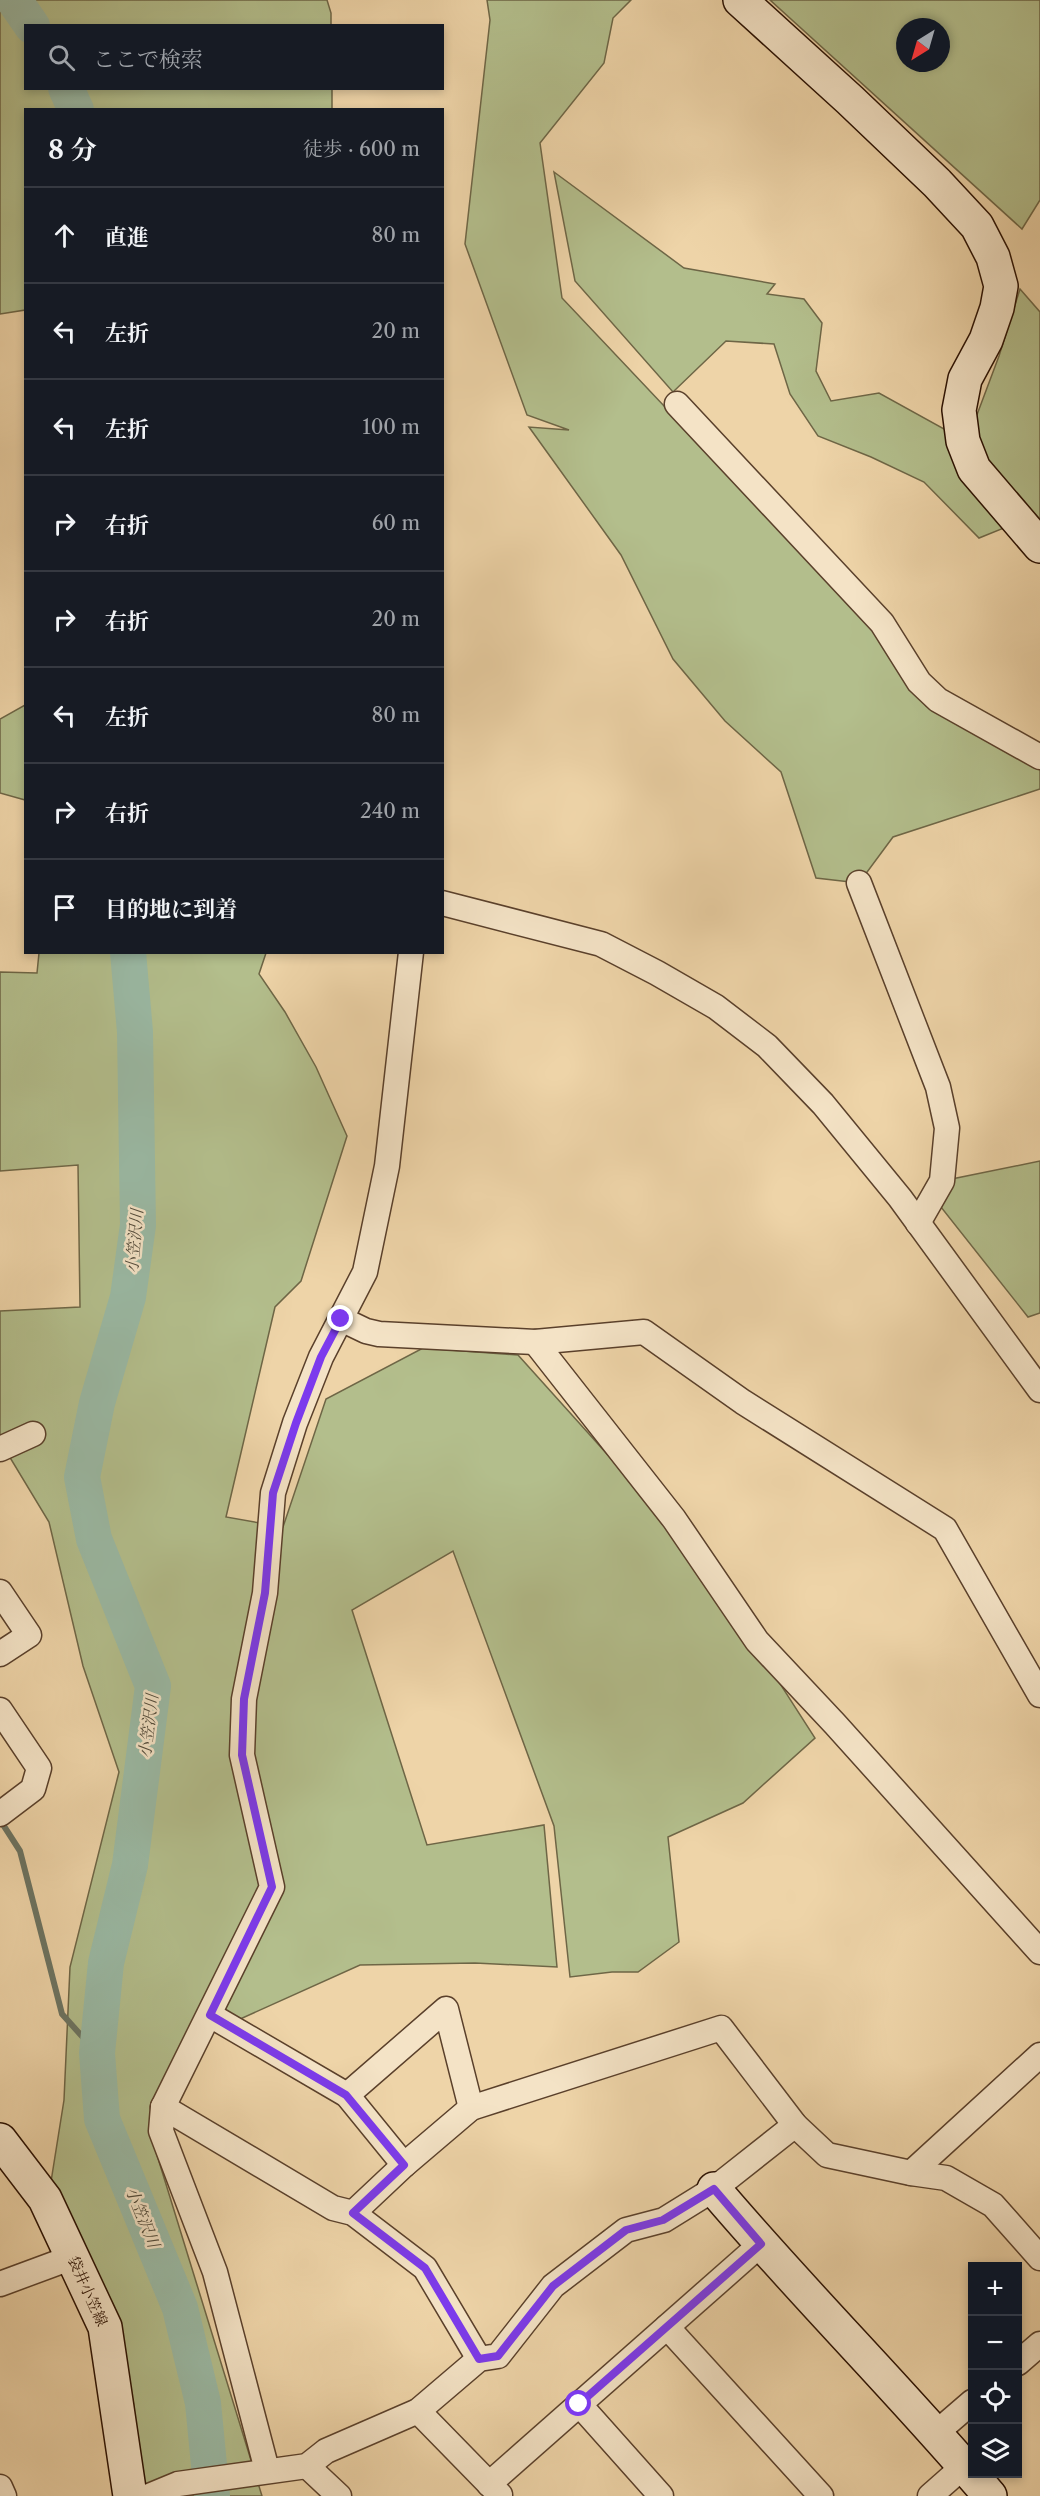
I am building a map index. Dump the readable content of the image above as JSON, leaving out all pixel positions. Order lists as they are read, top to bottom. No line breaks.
{"streets":{"street":["袋井小笠線"]},"water":["小笠沢川"],"north":"bottom left","page":{"search":"ここで検索","heading":["8 分","徒歩 · 600 m"],"list":[["直進","80 m"],["左折","20 m"],["左折","100 m"],["右折","60 m"],["右折","20 m"],["左折","80 m"],["右折","240 m"],"目的地に到着"],"map_buttons":["+","−"]}}
